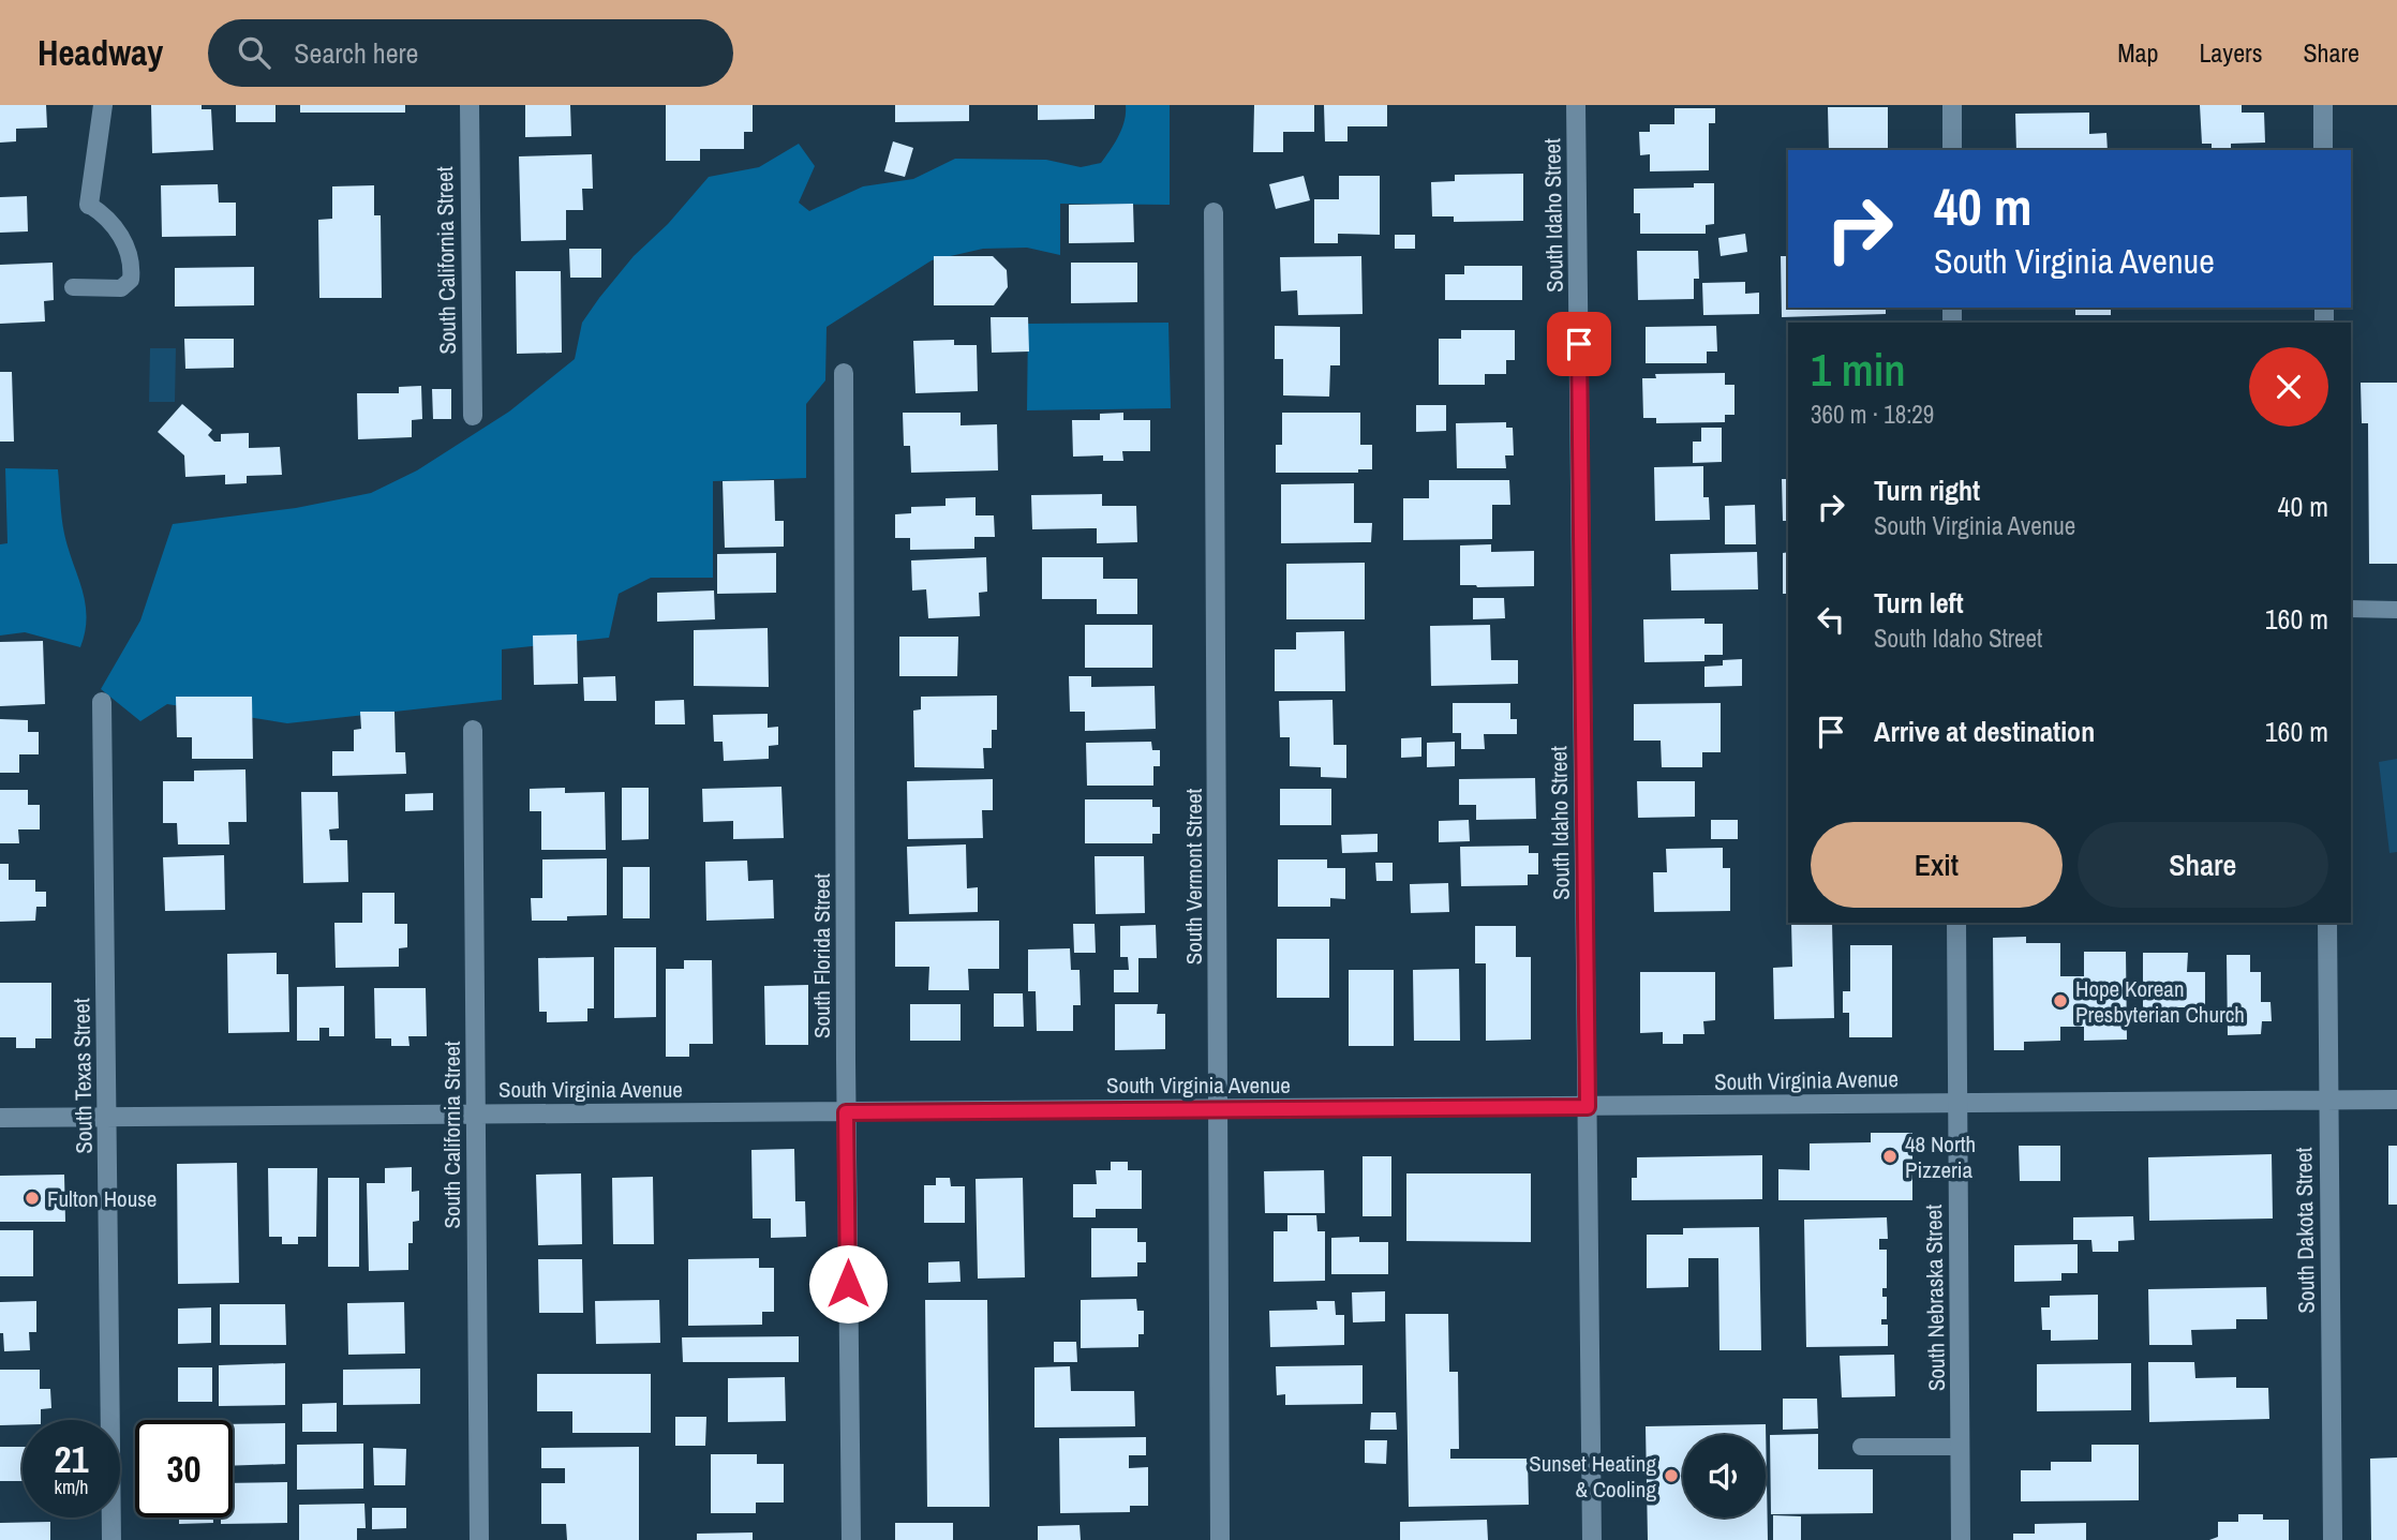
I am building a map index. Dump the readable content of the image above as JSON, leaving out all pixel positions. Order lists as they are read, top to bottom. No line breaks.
{"streets":{"street":["South Idaho Street","South California Street","South Vermont Street","South Florida Street","South Texas Street","South Virginia Avenue","South Dakota Street","South Nebraska Street"]},"crossings":[["South Idaho Street","South Virginia Avenue"],["South California Street","South Virginia Avenue"],["South Vermont Street","South Virginia Avenue"],["South Florida Street","South Virginia Avenue"],["South Texas Street","South Virginia Avenue"],["South Virginia Avenue","South Dakota Street"],["South Virginia Avenue","South Nebraska Street"]],"places":["Hope Korean Presbyterian Church","48 North Pizzeria","Fulton House","Sunset Heating & Cooling"],"page":{"header":"Headway","search":"Search here","nav":["Map","Layers","Share"],"turn":["40 m","South Virginia Avenue"],"heading":["1 min","360 m · 18:29"],"list":[{"name":"Turn right","note":"South Virginia Avenue","value":"40 m"},{"name":"Turn left","note":"South Idaho Street","value":"160 m"},{"name":"Arrive at destination","value":"160 m"}],"buttons":["Exit","Share"],"speed":"21 km/h","limit":"30"}}
